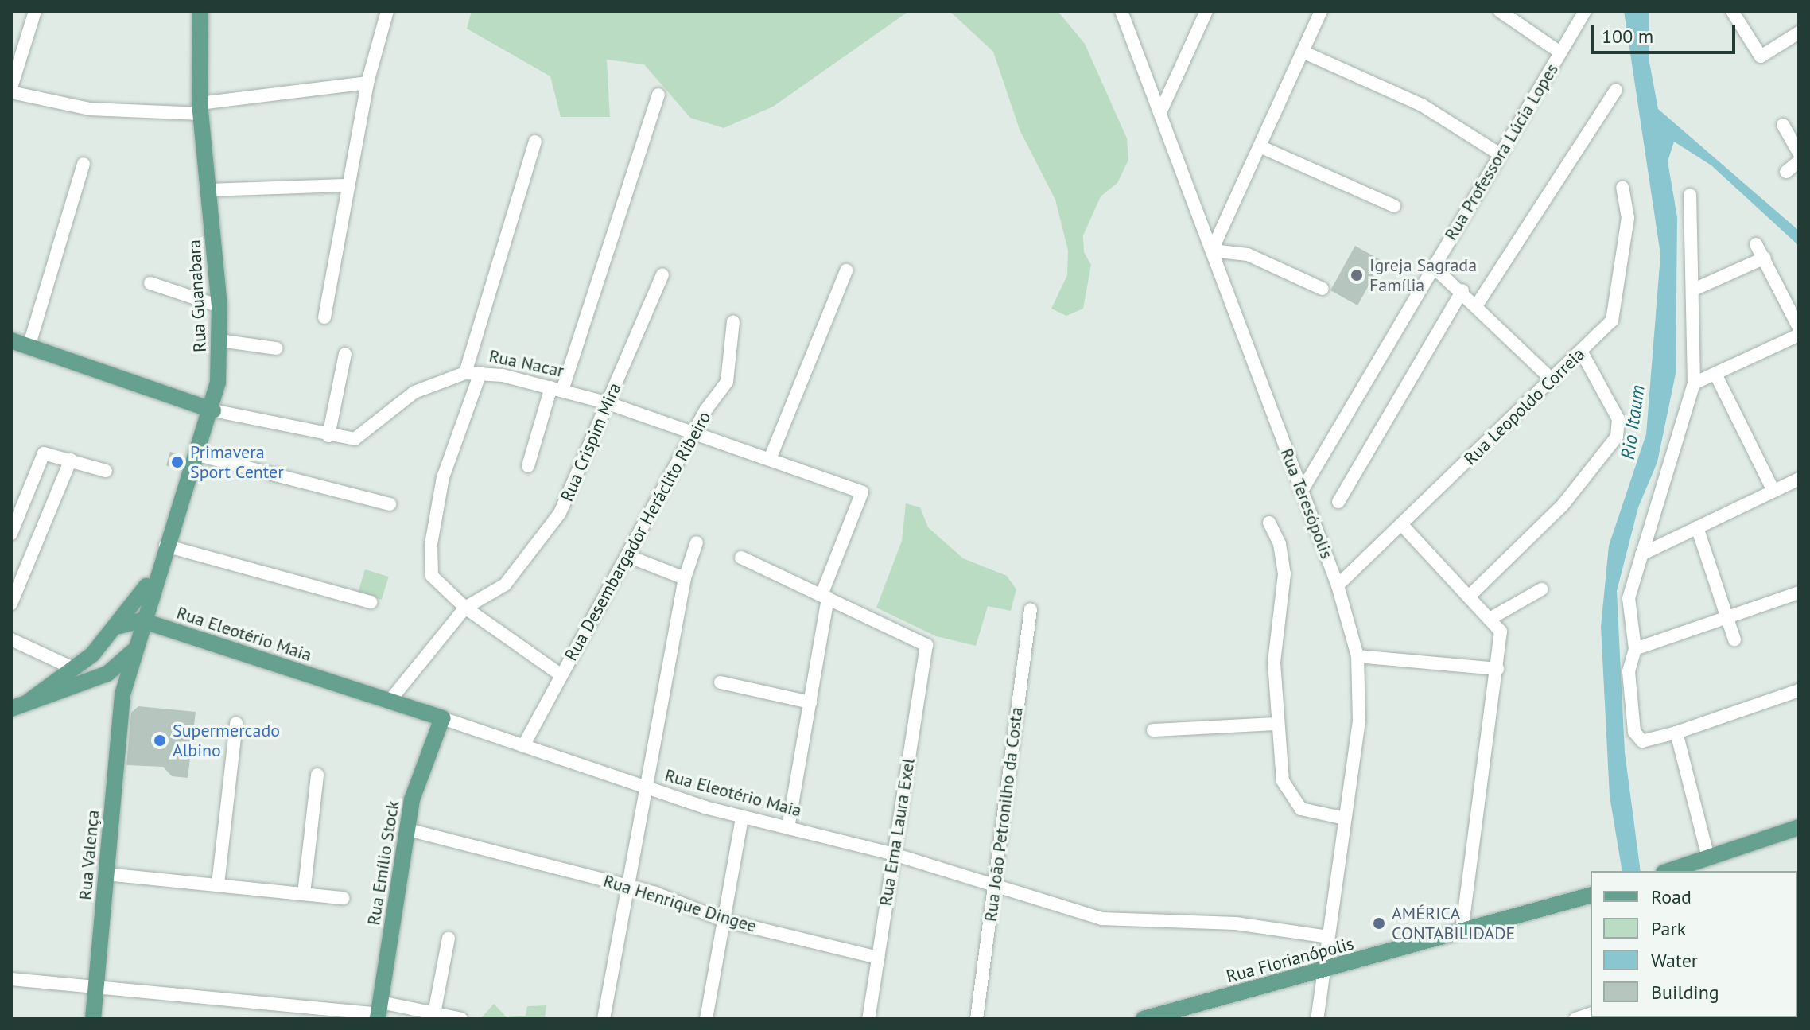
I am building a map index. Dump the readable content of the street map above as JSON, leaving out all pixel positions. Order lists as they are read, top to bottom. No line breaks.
{"streets":{"main road":["Rua Guanabara","Rua Nacar","Rua Eleotério Maia","Rua Valença","Rua Emílio Stock","Rua Florianópolis"],"street":["Rua Professora Lúcia Lopes","Rua Leopoldo Correia","Rua Crispim Mira","Rua Teresópolis","Rua Desembargador Heráclito Ribeiro","Rua João Petronilho da Costa","Rua Erna Laura Exel","Rua Henrique Dingee"]},"crossings":[["Rua Professora Lúcia Lopes","Rua Teresópolis"],["Rua Guanabara","Rua Nacar"],["Rua Guanabara","Rua Eleotério Maia"],["Rua Guanabara","Rua Valença"],["Rua Nacar","Rua Crispim Mira"],["Rua Nacar","Rua Desembargador Heráclito Ribeiro"],["Rua Nacar","Rua Erna Laura Exel"],["Rua Leopoldo Correia","Rua Teresópolis"],["Rua Crispim Mira","Rua Eleotério Maia"],["Rua Teresópolis","Rua Eleotério Maia"],["Rua Teresópolis","Rua Florianópolis"],["Rua Desembargador Heráclito Ribeiro","Rua Eleotério Maia"],["Rua Eleotério Maia","Rua João Petronilho da Costa"],["Rua Eleotério Maia","Rua Erna Laura Exel"],["Rua Eleotério Maia","Rua Emílio Stock"],["Rua Erna Laura Exel","Rua Henrique Dingee"],["Rua Emílio Stock","Rua Henrique Dingee"]],"water":["Rio Itaum"],"places":["Igreja Sagrada Família","Primavera Sport Center","Supermercado Albino","AMÉRICA CONTABILIDADE"],"legend":["Road","Park","Water","Building"],"scale_bar":"100 m"}
